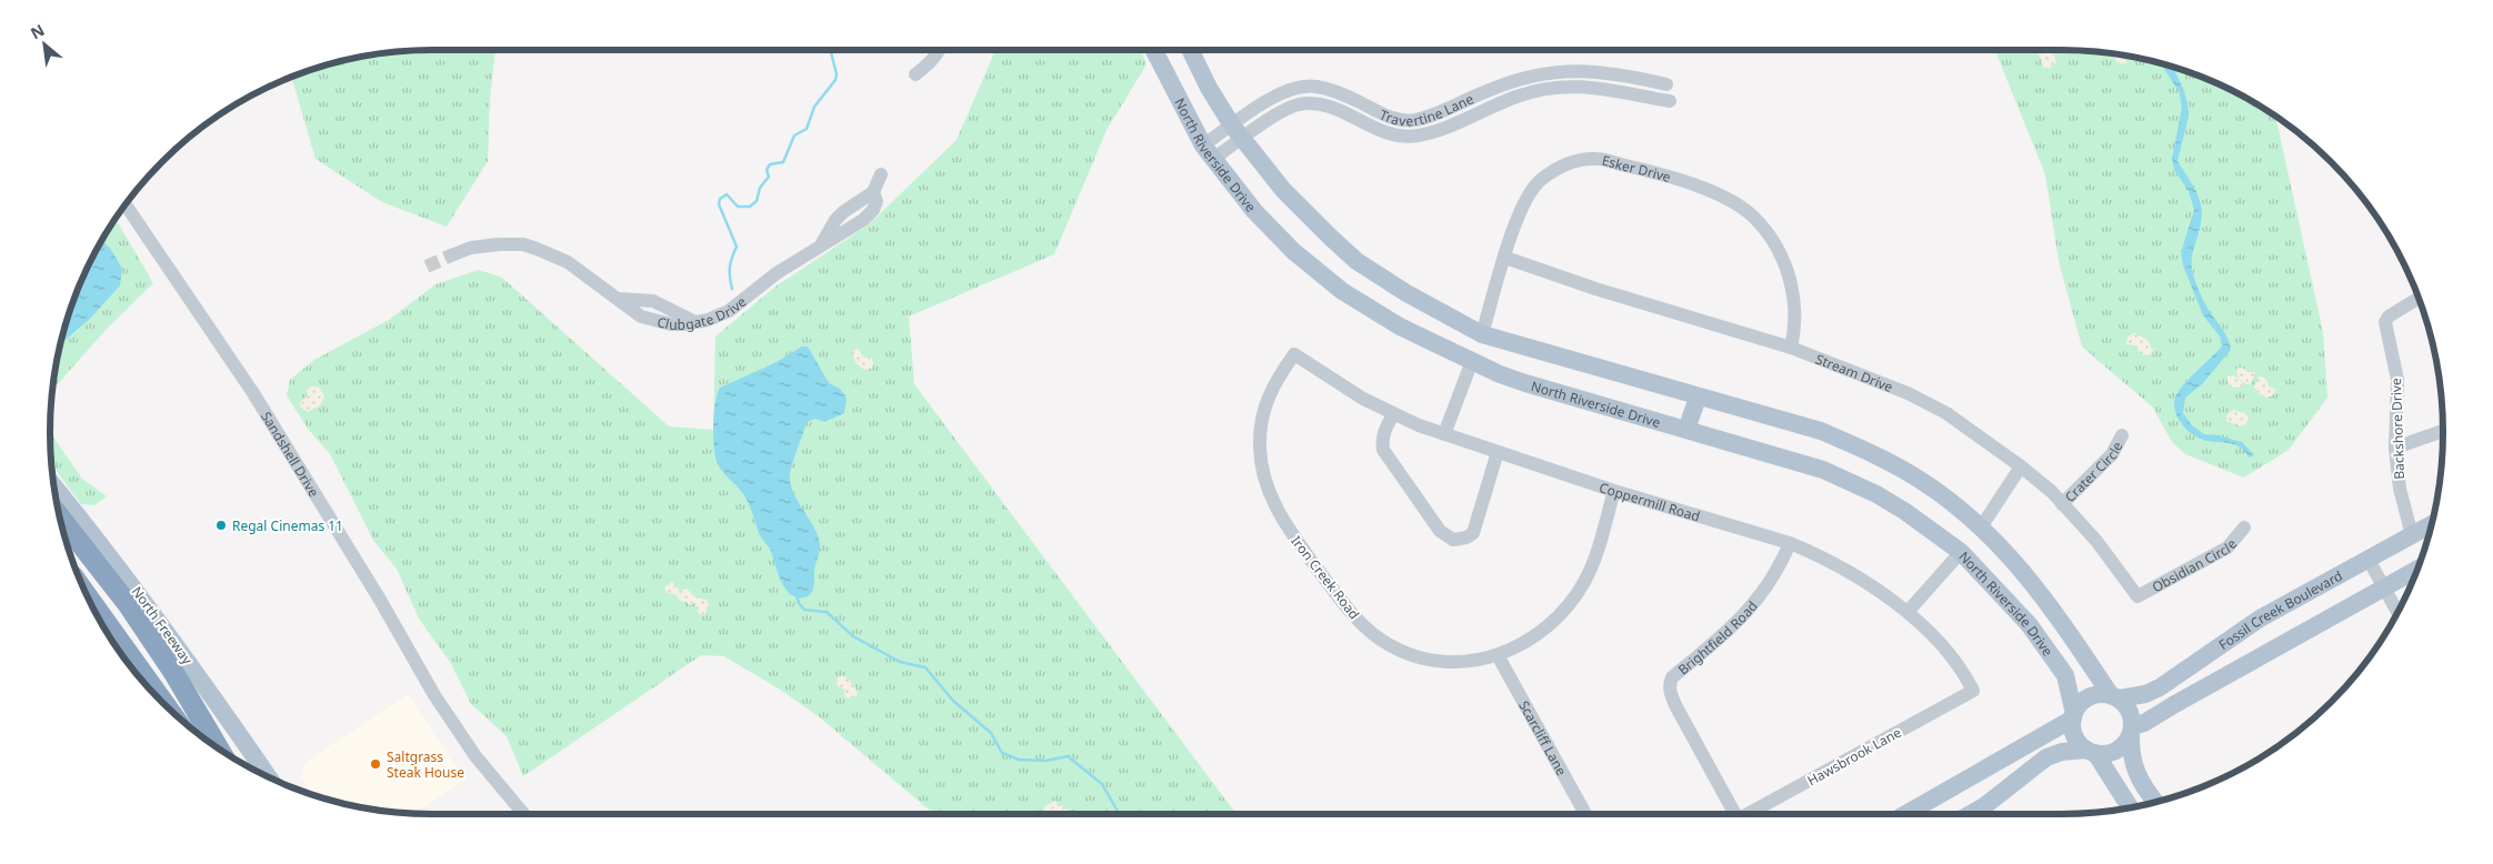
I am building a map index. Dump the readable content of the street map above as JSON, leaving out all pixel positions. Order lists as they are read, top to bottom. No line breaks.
{"streets":{"main road":["North Riverside Drive","Fossil Creek Boulevard","North Freeway"],"street":["Travertine Lane","Esker Drive","Clubgate Drive","Stream Drive","Backshore Drive","Sandshell Drive","Crater Circle","Coppermill Road","Obsidian Circle","Iron Creek Road","Brightfield Road","Scarcliff Lane","Hawsbrook Lane"]},"crossings":[["Travertine Lane","North Riverside Drive"],["North Riverside Drive","Esker Drive"],["North Riverside Drive","Fossil Creek Boulevard"],["Esker Drive","Stream Drive"],["Stream Drive","Crater Circle"],["Stream Drive","Obsidian Circle"],["Backshore Drive","Fossil Creek Boulevard"],["Coppermill Road","Iron Creek Road"],["Coppermill Road","Brightfield Road"],["Coppermill Road","Hawsbrook Lane"],["Iron Creek Road","Scarcliff Lane"]],"places":["Regal Cinemas 11","Saltgrass Steak House"],"north":"top left"}
